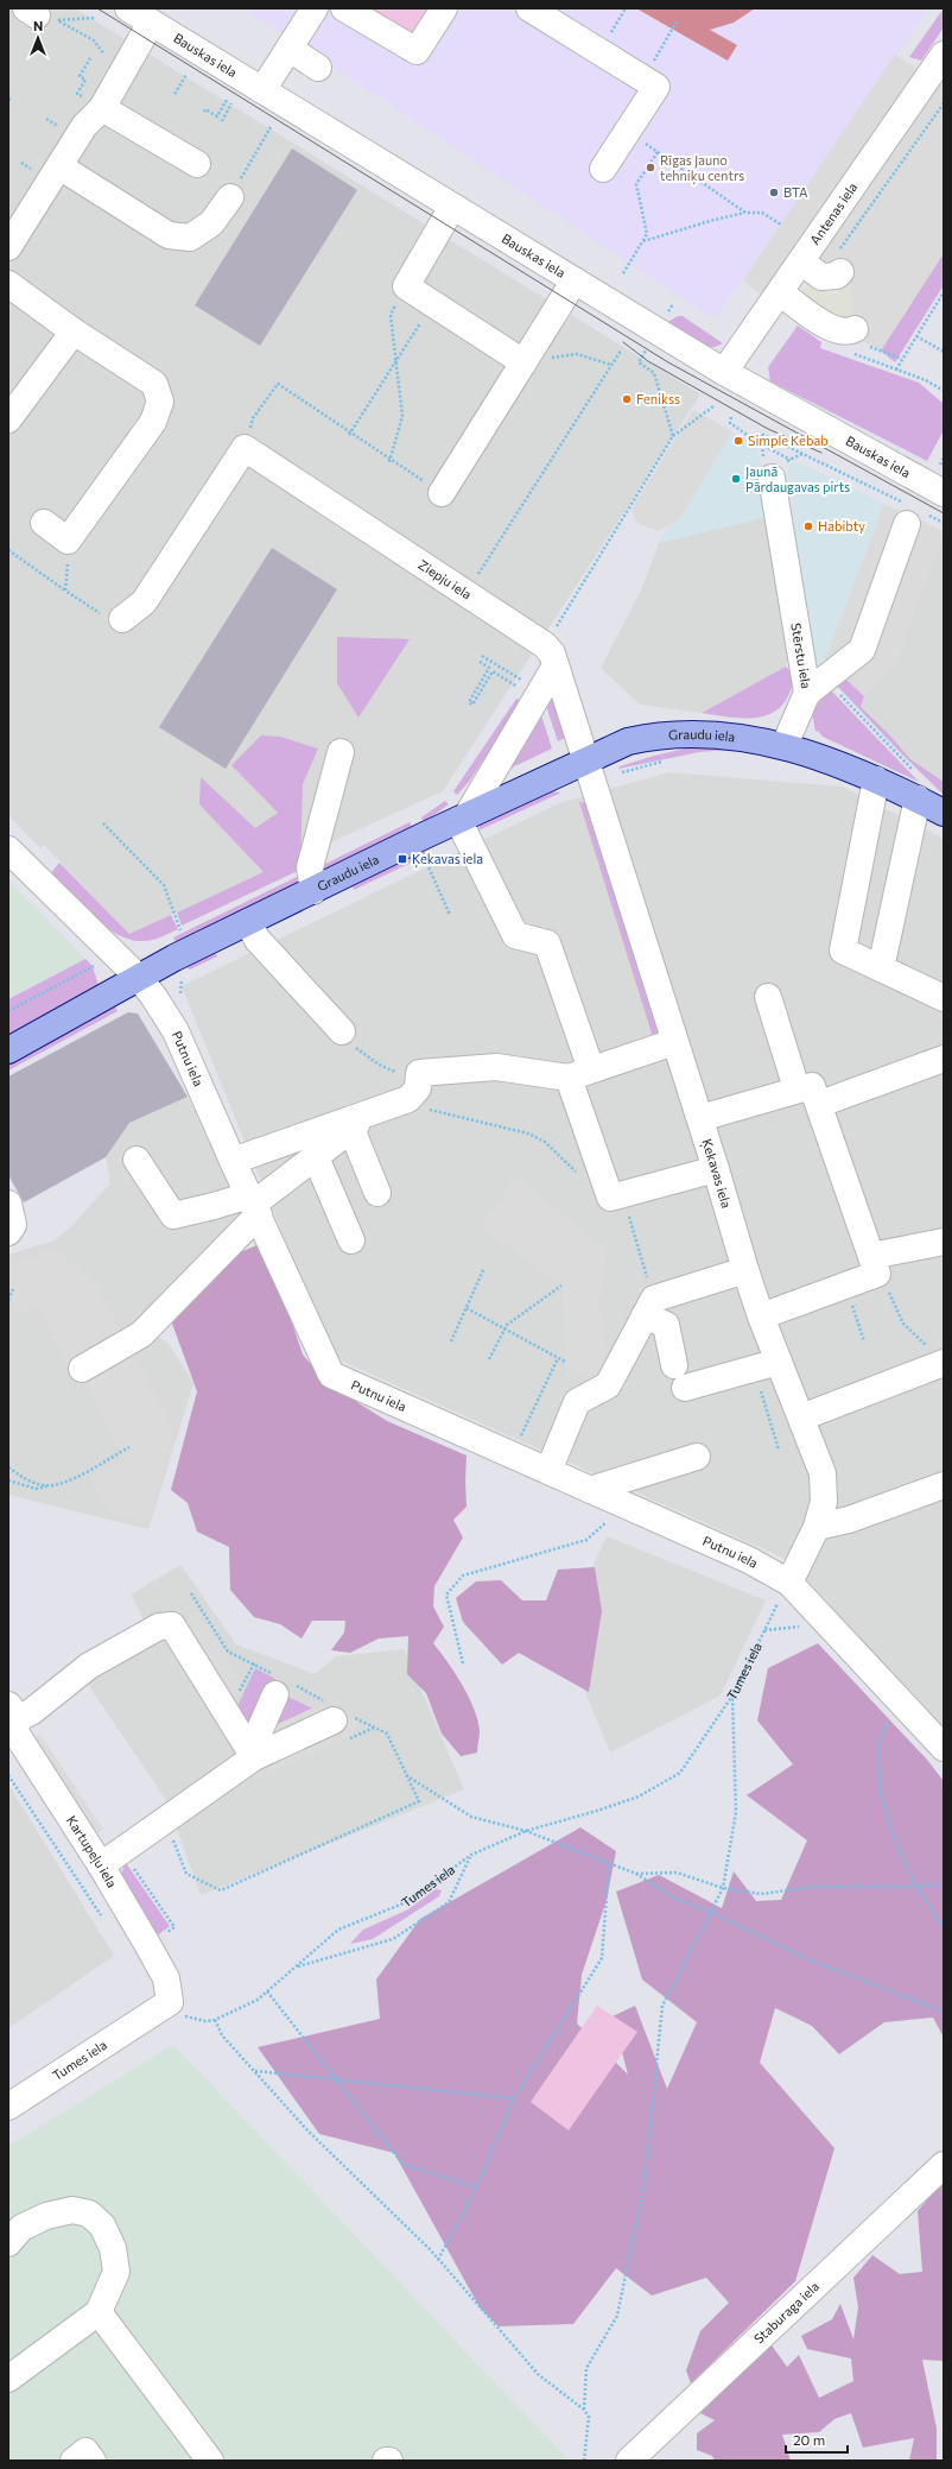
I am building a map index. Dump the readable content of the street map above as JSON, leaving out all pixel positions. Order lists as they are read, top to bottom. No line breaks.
{"streets":{"main road":["Graudu iela"],"street":["Bauskas iela","Antenas iela","Ziepju iela","Stērstu iela","Putnu iela","Ķekavas iela","Tumes iela","Kartupeļu iela","Staburaga iela"]},"crossings":[["Bauskas iela","Antenas iela"],["Stērstu iela","Graudu iela"],["Graudu iela","Putnu iela"],["Graudu iela","Ķekavas iela"],["Putnu iela","Ķekavas iela"],["Putnu iela","Tumes iela"],["Ķekavas iela","Tumes iela"],["Tumes iela","Kartupeļu iela"]],"places":{"other":["Rīgas Jauno tehniķu centrs","BTA","Fenikss","Simple Kebab","Jaunā Pārdaugavas pirts","Habibty"],"transit":["Ķekavas iela"]},"scale_bar":"20 m","north":"top"}
